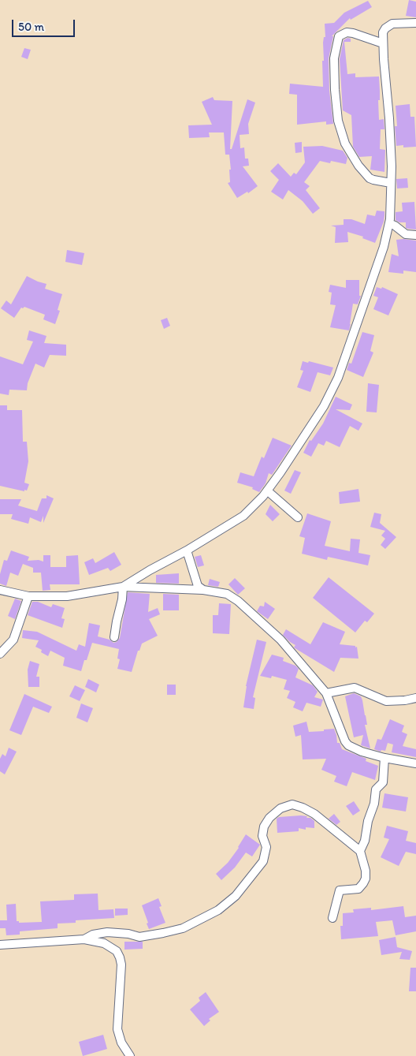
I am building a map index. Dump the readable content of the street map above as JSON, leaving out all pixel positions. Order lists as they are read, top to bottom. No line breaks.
{"scale_bar":"50 m"}
